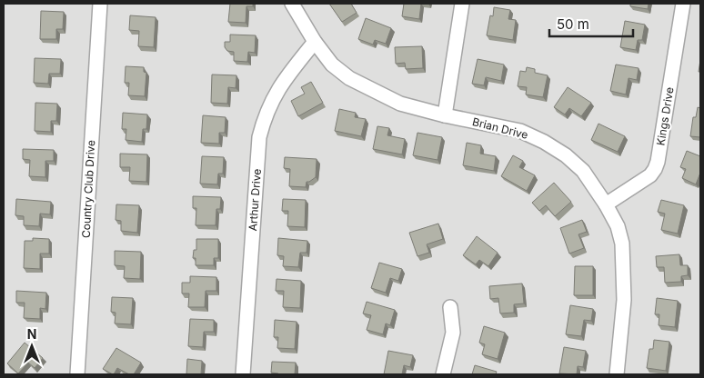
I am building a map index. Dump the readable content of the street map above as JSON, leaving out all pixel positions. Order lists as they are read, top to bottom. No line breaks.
{"streets":{"street":["Kings Drive","Brian Drive","Country Club Drive","Arthur Drive"]},"crossings":[["Kings Drive","Brian Drive"],["Brian Drive","Arthur Drive"]],"scale_bar":"50 m","north":"top"}
